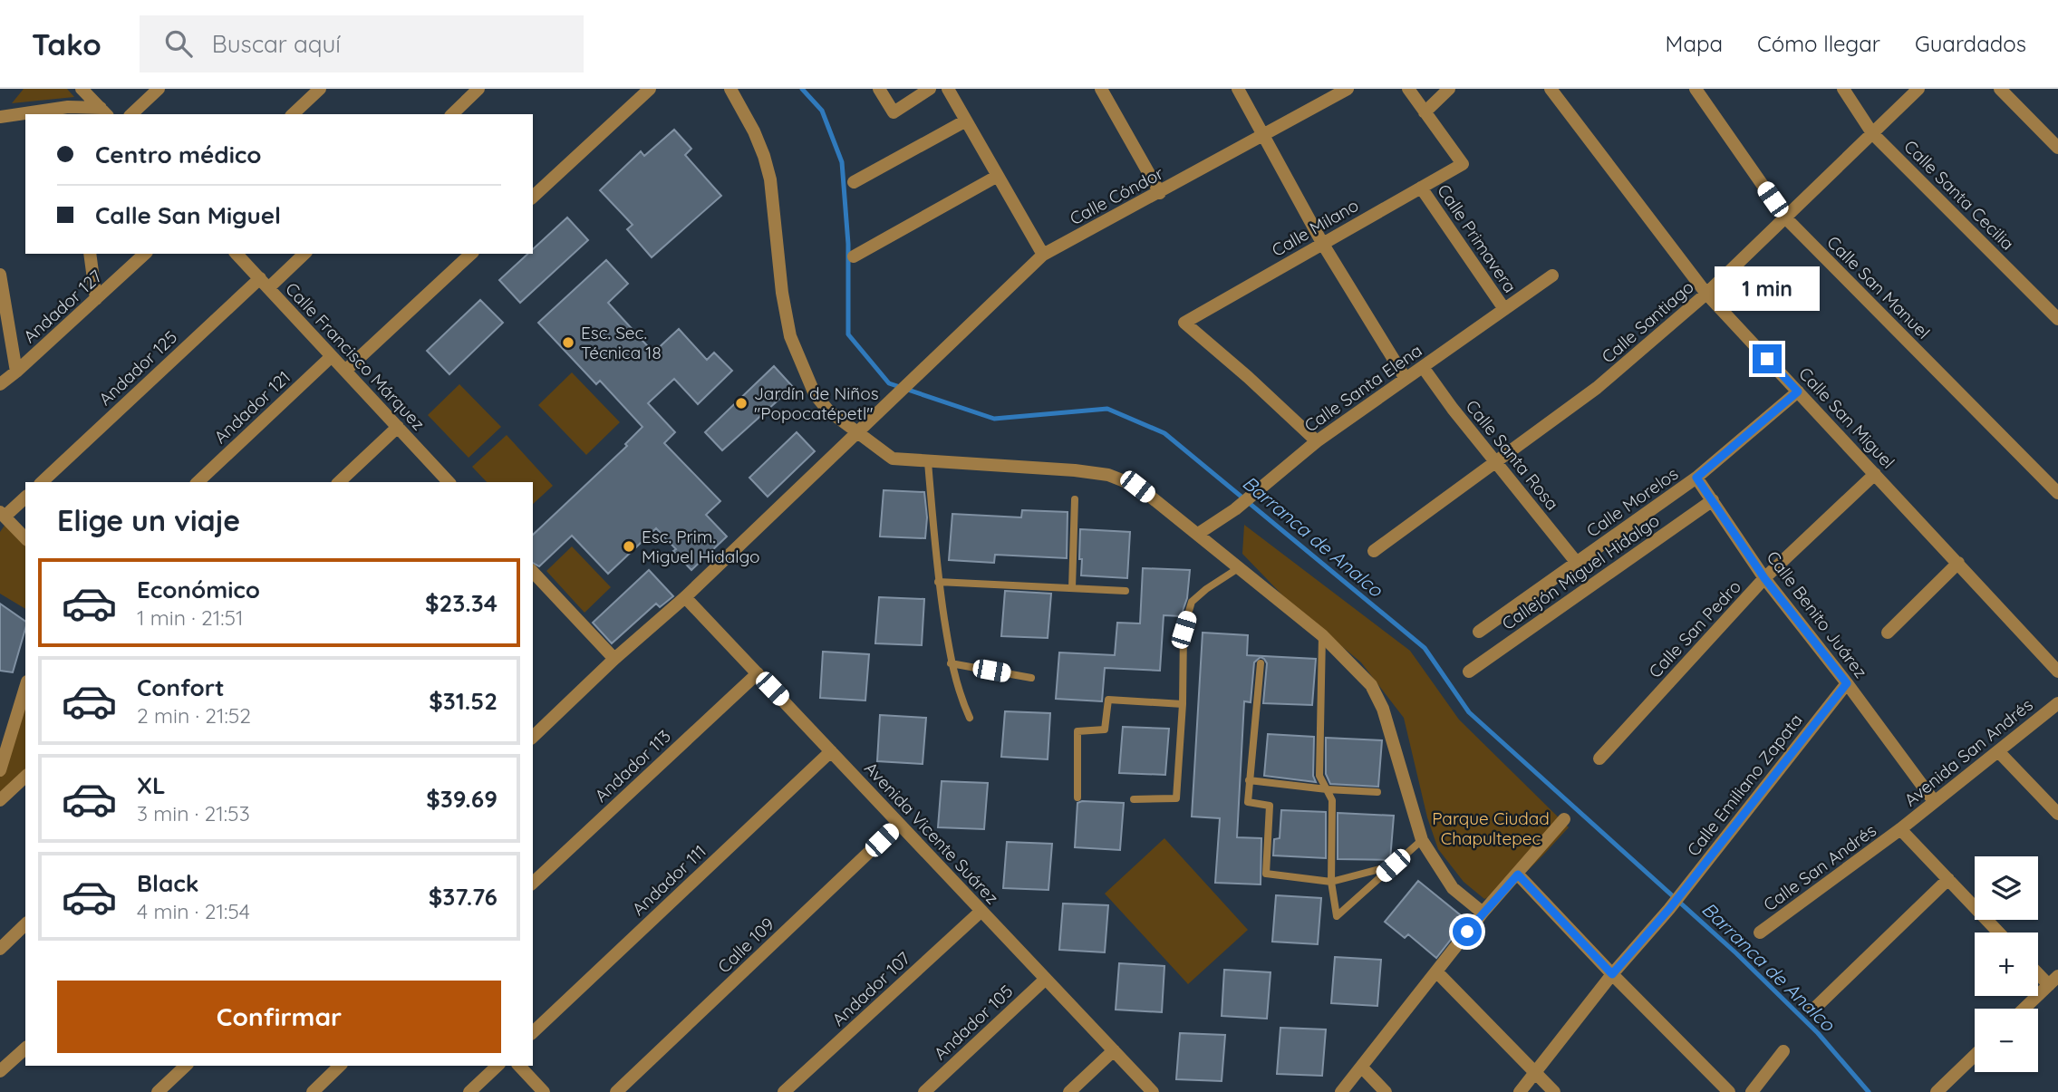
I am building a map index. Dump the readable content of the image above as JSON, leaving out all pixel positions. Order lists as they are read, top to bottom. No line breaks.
{"streets":{"street":["Calle Santa Cecilia","Calle Cóndor","Calle Milano","Calle Primavera","Calle San Manuel","Andador 127","Calle Santiago","Calle Francisco Márquez","Andador 125","Calle Santa Elena","Andador 121","Calle San Miguel","Calle Santa Rosa","Calle Morelos","Callejón Miguel Hidalgo","Calle Benito Juárez","Calle San Pedro","Avenida San Andrés","Andador 113","Calle Emiliano Zapata","Avenida Vicente Suárez","Calle San Andrés","Andador 111","Calle 109","Andador 107","Andador 105"]},"crossings":[["Calle Santa Cecilia","Calle Santiago"],["Calle Cóndor","Avenida Vicente Suárez"],["Calle Milano","Calle Primavera"],["Calle Milano","Calle Santa Elena"],["Calle Primavera","Calle Santa Elena"],["Calle San Manuel","Calle Santiago"],["Calle Santiago","Calle San Miguel"],["Calle Santiago","Calle Santa Rosa"],["Calle Francisco Márquez","Andador 125"],["Calle Francisco Márquez","Andador 121"],["Calle Santa Elena","Calle Santa Rosa"],["Calle San Miguel","Calle Morelos"],["Calle San Miguel","Calle San Pedro"],["Calle Santa Rosa","Calle Morelos"],["Calle Morelos","Calle Benito Juárez"],["Callejón Miguel Hidalgo","Calle Benito Juárez"],["Calle Benito Juárez","Calle San Pedro"],["Calle Benito Juárez","Avenida San Andrés"],["Calle Benito Juárez","Calle Emiliano Zapata"],["Avenida San Andrés","Calle San Andrés"],["Andador 113","Avenida Vicente Suárez"],["Avenida Vicente Suárez","Andador 111"],["Avenida Vicente Suárez","Calle 109"],["Avenida Vicente Suárez","Andador 107"],["Avenida Vicente Suárez","Andador 105"]],"water":["Barranca de Analco"],"parks":["Parque Ciudad Chapultepec"],"places":["Esc. Sec. Técnica 18","Jardín de Niños \"Popocatépetl\"","Esc. Prim. Miguel Hidalgo"],"page":{"header":"Tako","search":"Buscar aquí","nav":["Mapa","Cómo llegar","Guardados"],"banner":["Centro médico","Calle San Miguel"],"bubble":"1 min","heading":"Elige un viaje","list":[{"name":"Económico","note":"1 min · 21:51","value":"$23.34"},{"name":"Confort","note":"2 min · 21:52","value":"$31.52"},{"name":"XL","note":"3 min · 21:53","value":"$39.69"},{"name":"Black","note":"4 min · 21:54","value":"$37.76"}],"map_buttons":["+","−"],"buttons":"Confirmar"}}
